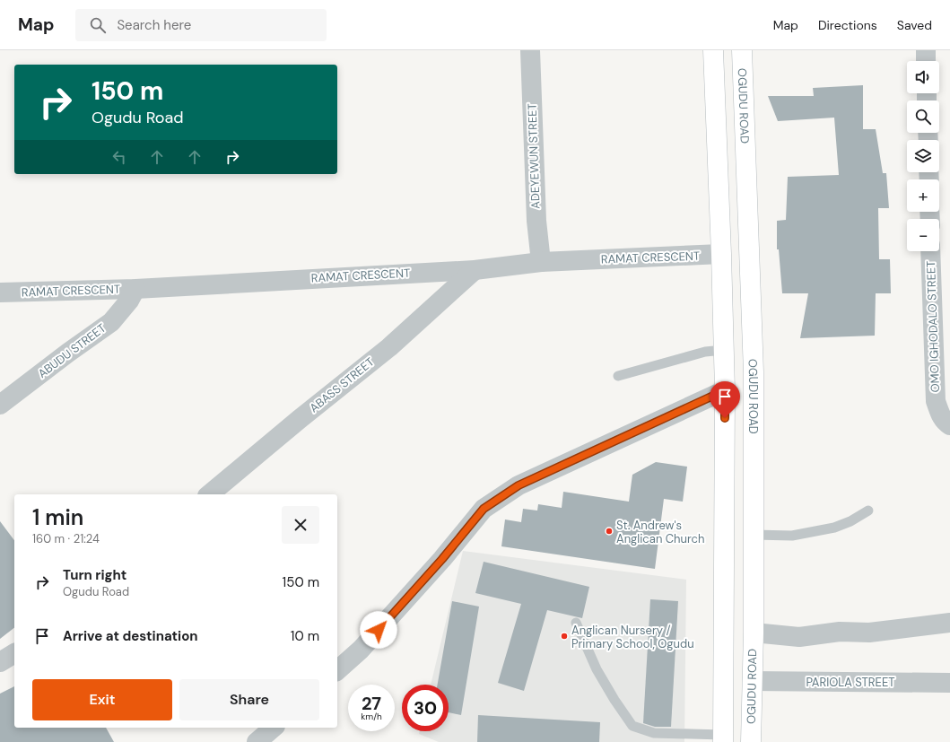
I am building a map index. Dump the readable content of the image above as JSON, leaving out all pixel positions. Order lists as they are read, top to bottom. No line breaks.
{"streets":{"main road":["OGUDU ROAD"],"street":["ADEYEWUN STREET","RAMAT CRESCENT","OMO IGHODALO STREET","ABUDU STREET","ABASS STREET","PARIOLA STREET"]},"crossings":[["OGUDU ROAD","PARIOLA STREET"],["ADEYEWUN STREET","RAMAT CRESCENT"],["RAMAT CRESCENT","ABUDU STREET"],["RAMAT CRESCENT","ABASS STREET"]],"places":["St. Andrew's Anglican Church","Anglican Nursery / Primary School, Ogudu"],"page":{"header":"Map","search":"Search here","nav":["Map","Directions","Saved"],"map_buttons":["+","−"],"turn":["150 m","Ogudu Road"],"heading":["1 min","160 m · 21:24"],"list":[{"name":"Turn right","note":"Ogudu Road","value":"150 m"},{"name":"Arrive at destination","value":"10 m"}],"buttons":["Exit","Share"],"speed":"27 km/h","limit":"30"}}
